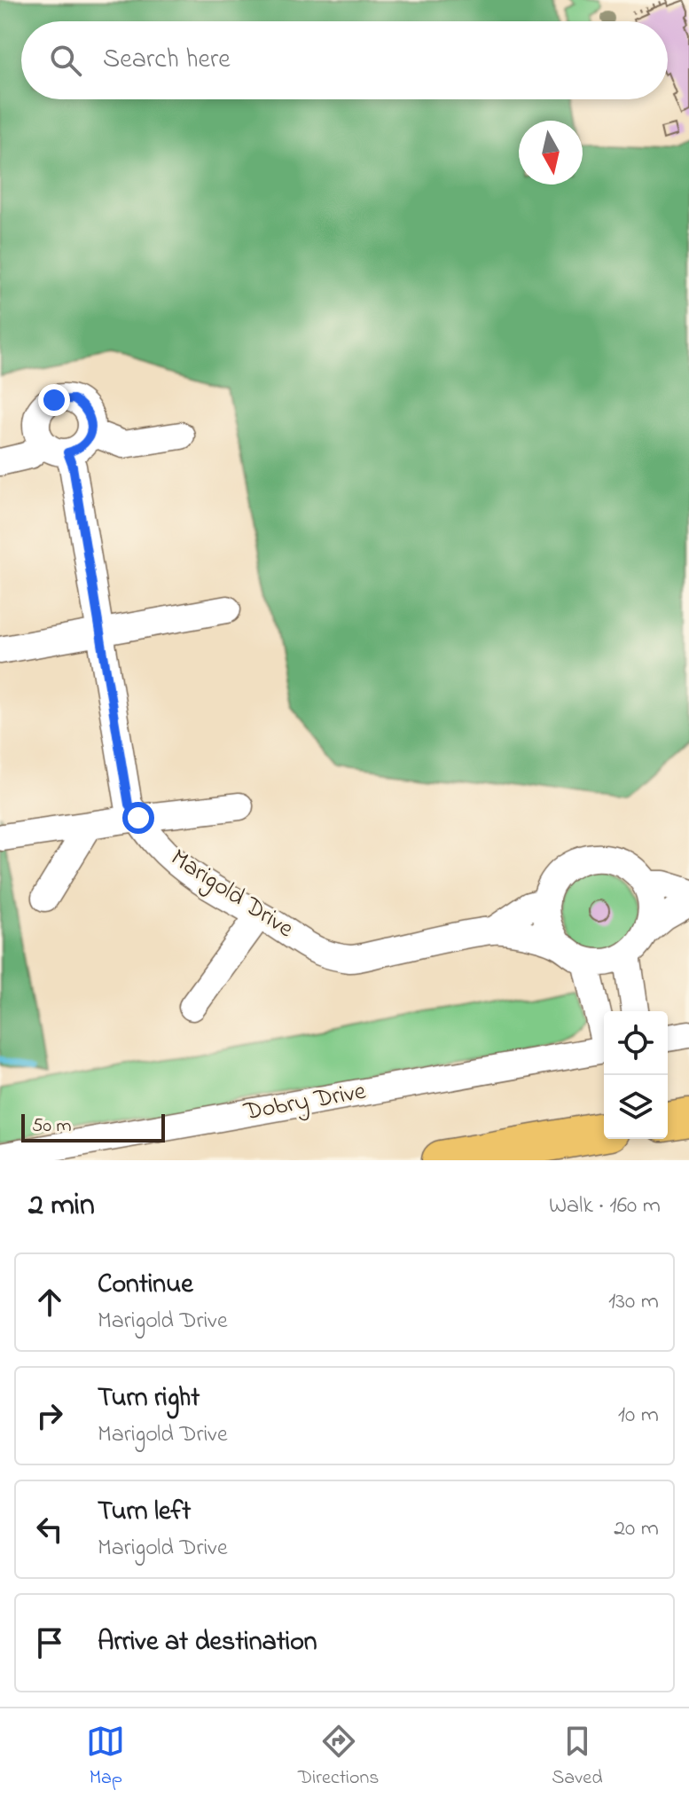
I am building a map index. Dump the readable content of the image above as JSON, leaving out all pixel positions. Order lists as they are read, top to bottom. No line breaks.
{"streets":{"street":["Marigold Drive","Dobry Drive"]},"scale_bar":"50 m","north":"bottom","page":{"search":"Search here","scale":"50 m","heading":["2 min","Walk · 160 m"],"list":[["Continue","Marigold Drive","130 m"],["Turn right","Marigold Drive","10 m"],["Turn left","Marigold Drive","20 m"],"Arrive at destination"],"nav":["Map","Directions","Saved"]}}
